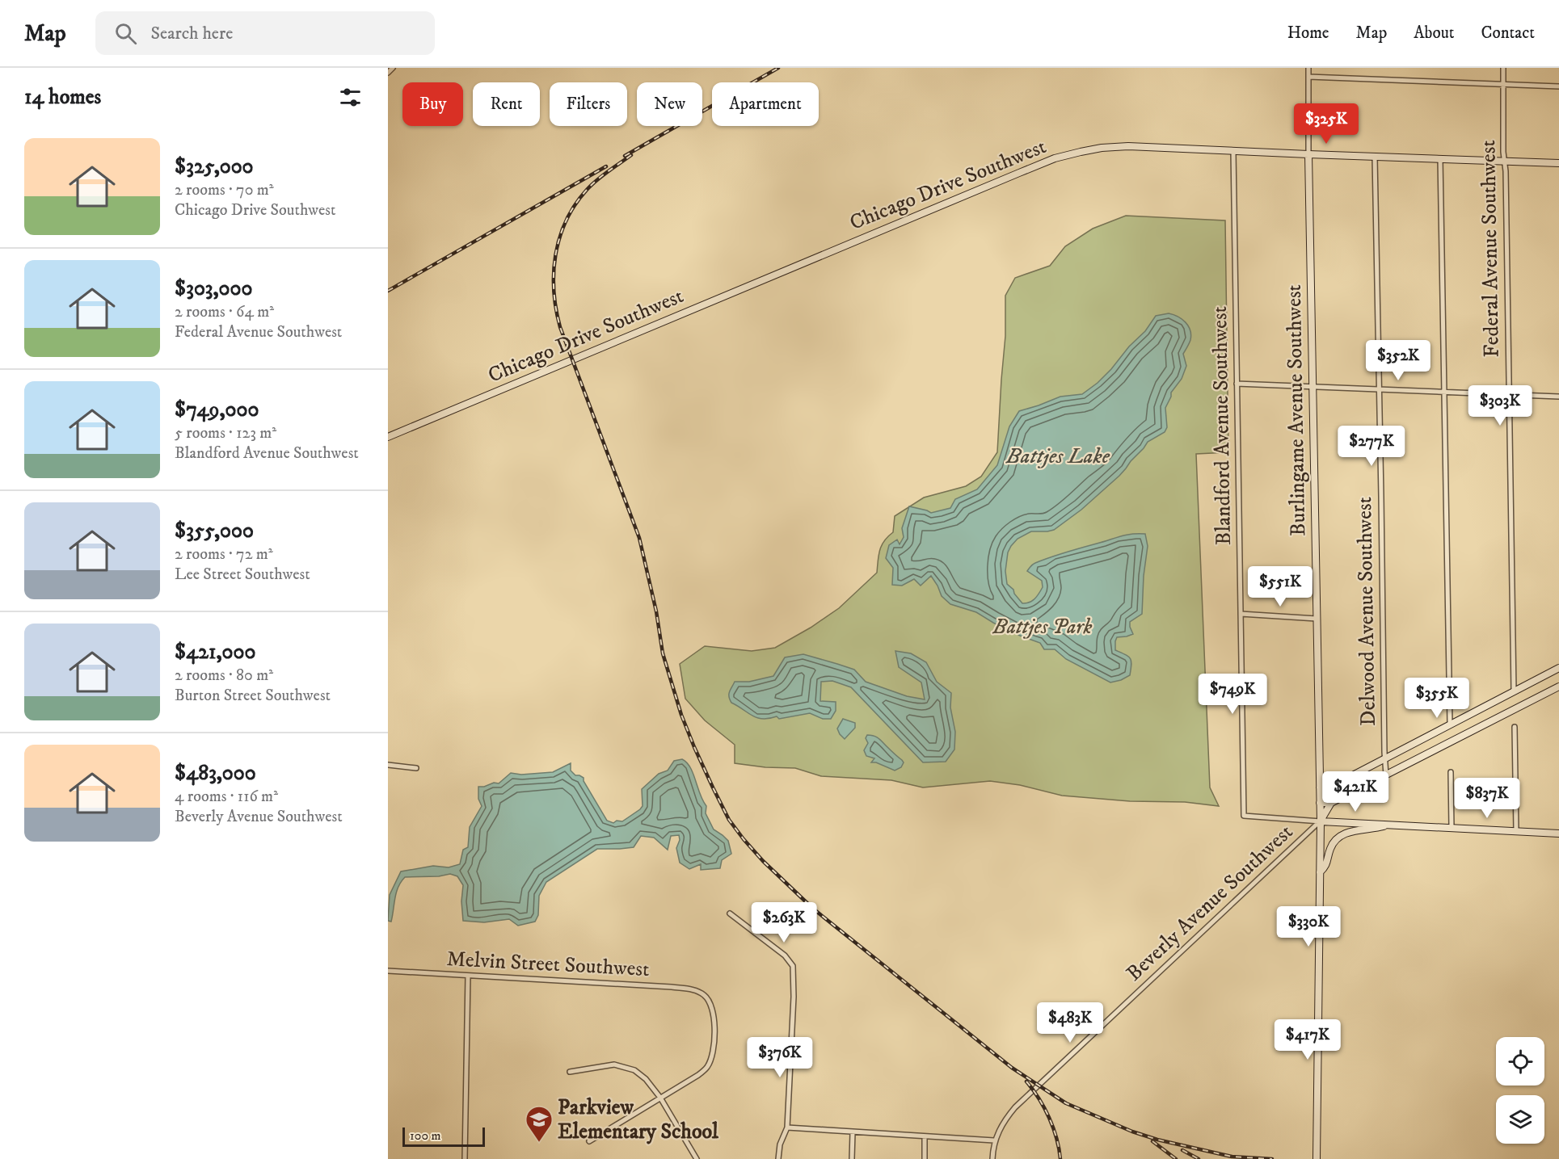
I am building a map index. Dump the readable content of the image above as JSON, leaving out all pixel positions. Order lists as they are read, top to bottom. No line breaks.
{"streets":{"street":["Chicago Drive Southwest","Federal Avenue Southwest","Burlingame Avenue Southwest","Blandford Avenue Southwest","Delwood Avenue Southwest","Beverly Avenue Southwest","Melvin Street Southwest"]},"crossings":[["Chicago Drive Southwest","Federal Avenue Southwest"],["Chicago Drive Southwest","Burlingame Avenue Southwest"],["Chicago Drive Southwest","Blandford Avenue Southwest"],["Chicago Drive Southwest","Delwood Avenue Southwest"],["Burlingame Avenue Southwest","Blandford Avenue Southwest"],["Burlingame Avenue Southwest","Beverly Avenue Southwest"],["Blandford Avenue Southwest","Beverly Avenue Southwest"]],"water":["Battjes Lake"],"parks":["Battjes Park"],"places":{"school or university":["Parkview Elementary School"]},"scale_bar":"100 m","page":{"header":"Map","search":"Search here","nav":["Home","Map","About","Contact"],"heading":"14 homes","chip":["Buy","Rent","Filters","New","Apartment"],"price":["$325K","$352K","$303K","$277K","$551K","$749K","$355K","$421K","$837K","$263K","$330K","$483K","$417K","$376K"],"list":[{"name":"$325,000","note":"2 rooms · 70 m² · Chicago Drive Southwest"},{"name":"$303,000","note":"2 rooms · 64 m² · Federal Avenue Southwest"},{"name":"$749,000","note":"5 rooms · 123 m² · Blandford Avenue Southwest"},{"name":"$355,000","note":"2 rooms · 72 m² · Lee Street Southwest"},{"name":"$421,000","note":"2 rooms · 80 m² · Burton Street Southwest"},{"name":"$483,000","note":"4 rooms · 116 m² · Beverly Avenue Southwest"}],"scale":"100 m"}}
